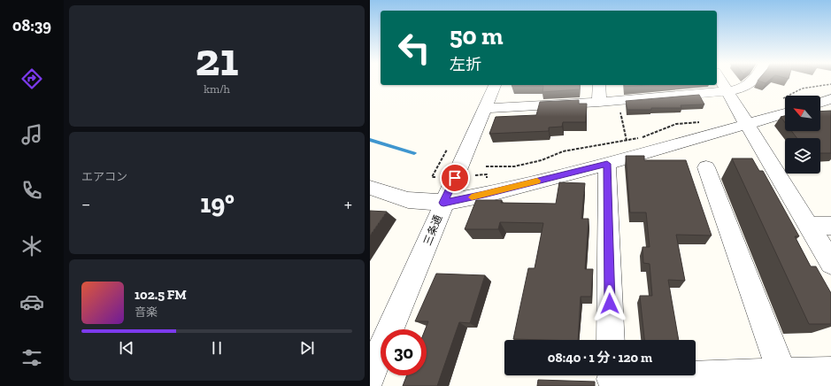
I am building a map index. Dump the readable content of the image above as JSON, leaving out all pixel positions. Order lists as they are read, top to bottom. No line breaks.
{"streets":{"street":["三条通"]},"north":"top left","page":{"tabs":"08:39","tile":[["21","km/h"],"エアコン"],"turn":["50 m","左折"],"heat":["−","19°","+"],"song":["102.5 FM","音楽"],"limit":"30","trip":"08:40 · 1 分 · 120 m"}}
